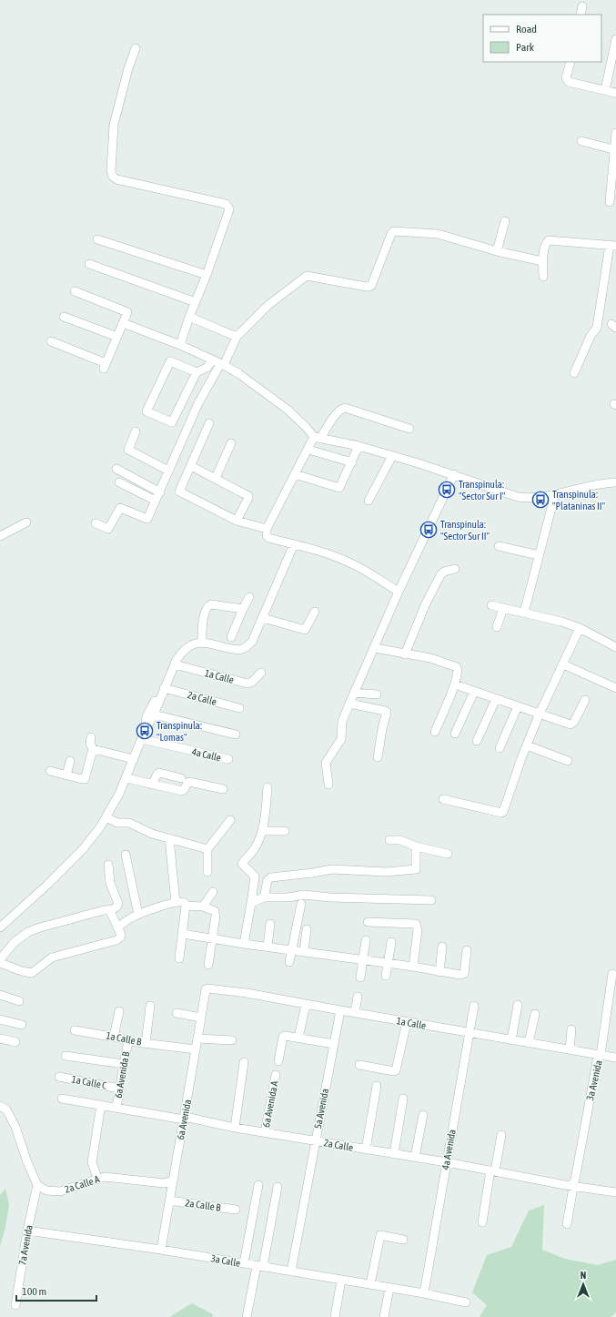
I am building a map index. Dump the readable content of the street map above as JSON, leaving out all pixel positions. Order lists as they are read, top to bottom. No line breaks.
{"streets":{"street":["1a Calle","2a Calle","4a Calle","1a Calle B","6a Avenida B","3a Avenida","1a Calle C","6a Avenida A","5a Avenida","6a Avenida","4a Avenida","2a Calle A","2a Calle B","7a Avenida","3a Calle"]},"crossings":[["1a Calle","3a Avenida"],["1a Calle","5a Avenida"],["1a Calle","6a Avenida"],["1a Calle","4a Avenida"],["2a Calle","6a Avenida B"],["2a Calle","3a Avenida"],["2a Calle","6a Avenida A"],["2a Calle","5a Avenida"],["2a Calle","6a Avenida"],["2a Calle","4a Avenida"],["1a Calle B","6a Avenida B"],["1a Calle B","6a Avenida"],["6a Avenida B","1a Calle C"],["5a Avenida","3a Calle"],["6a Avenida","2a Calle A"],["6a Avenida","2a Calle B"],["6a Avenida","3a Calle"],["4a Avenida","3a Calle"],["2a Calle A","7a Avenida"],["7a Avenida","3a Calle"]],"places":{"bus stop":["Transpinula: \"Sector Sur I\"","Transpinula: \"Plataninas II\"","Transpinula: \"Sector Sur II\"","Transpinula: \"Lomas\""]},"legend":["Road","Park"],"scale_bar":"100 m","north":"top"}
